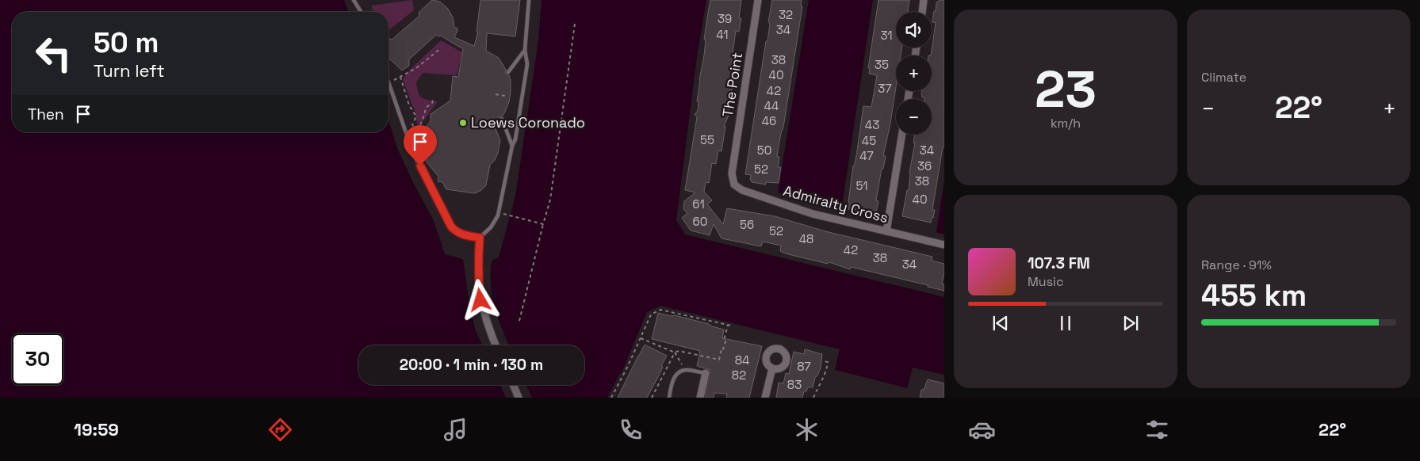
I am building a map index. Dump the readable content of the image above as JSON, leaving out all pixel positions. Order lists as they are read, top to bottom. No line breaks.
{"streets":{"street":["The Point","Admiralty Cross"]},"crossings":[["The Point","Admiralty Cross"]],"places":["Loews Coronado"],"house_numbers":["32","39","34","41","31","38","35","40","37","42","44","46","43","55","45","50","34","47","36","52","38","51","40","61","60","56","52","48","42","38","34","84","87","82","83"],"page":{"tile":[["23","km/h"],"Climate",["Range · 91%","455 km"]],"map_buttons":["+","−"],"turn":["50 m","Turn left"],"heat":["−","22°","+"],"then":"Then","song":["107.3 FM","Music"],"limit":"30","trip":"20:00 · 1 min · 130 m","tabs":["19:59","22°"]}}
